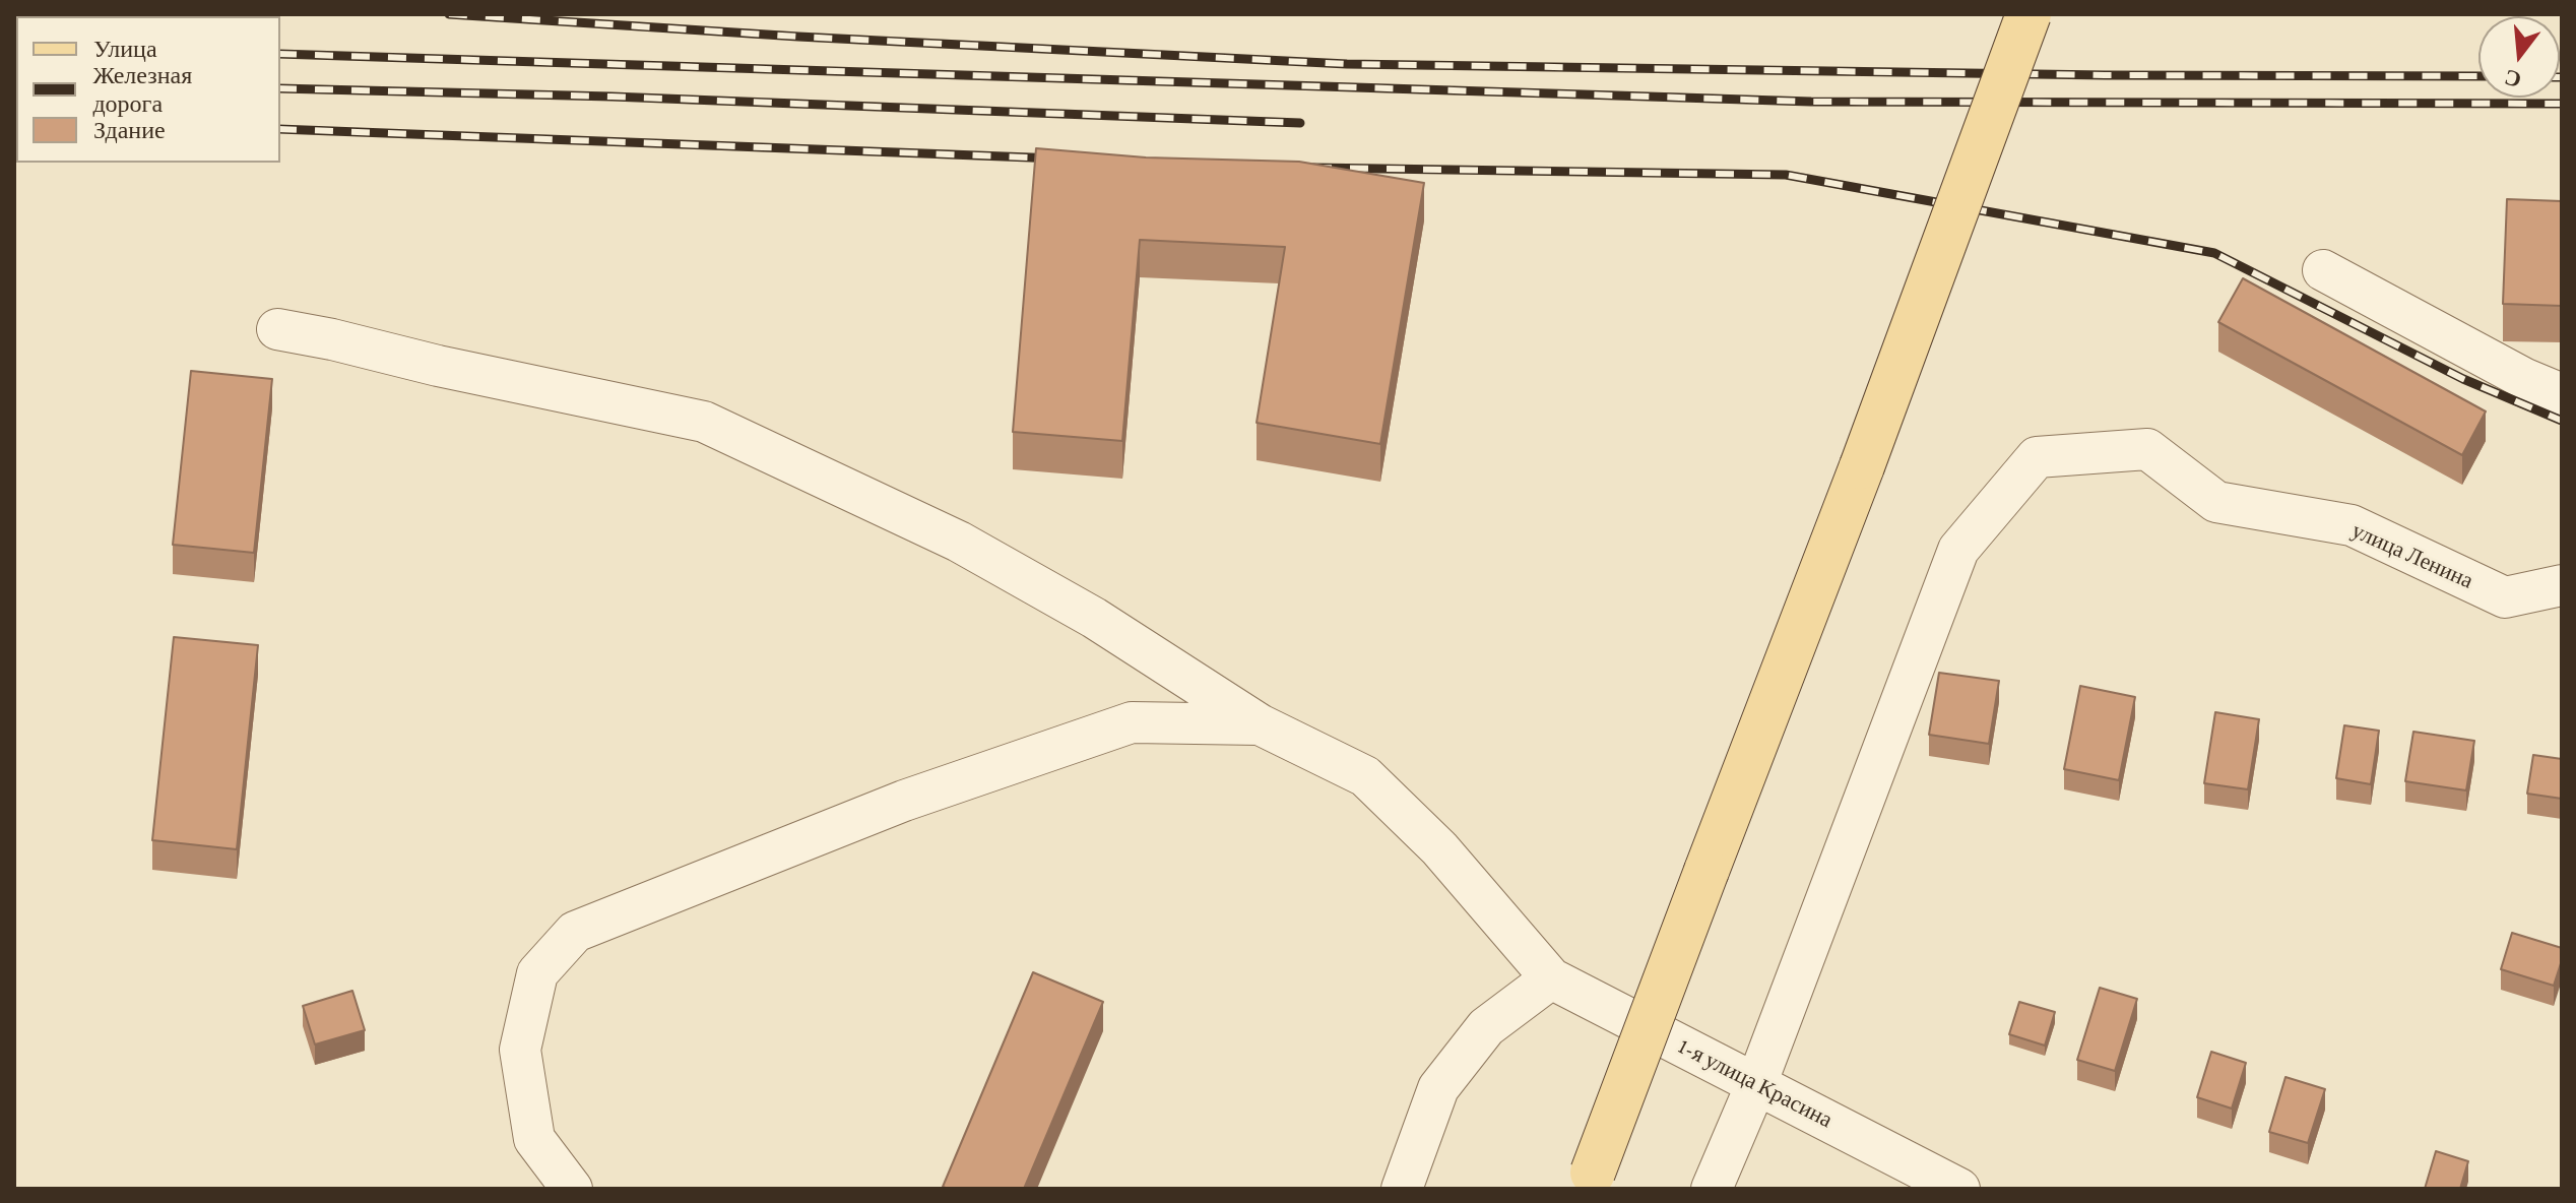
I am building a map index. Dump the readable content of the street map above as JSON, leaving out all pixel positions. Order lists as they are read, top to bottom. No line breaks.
{"streets":{"street":["улица Ленина","1-я улица Красина"]},"crossings":[["улица Ленина","1-я улица Красина"]],"legend":["Улица","Железная дорога","Здание"],"north":"bottom"}
